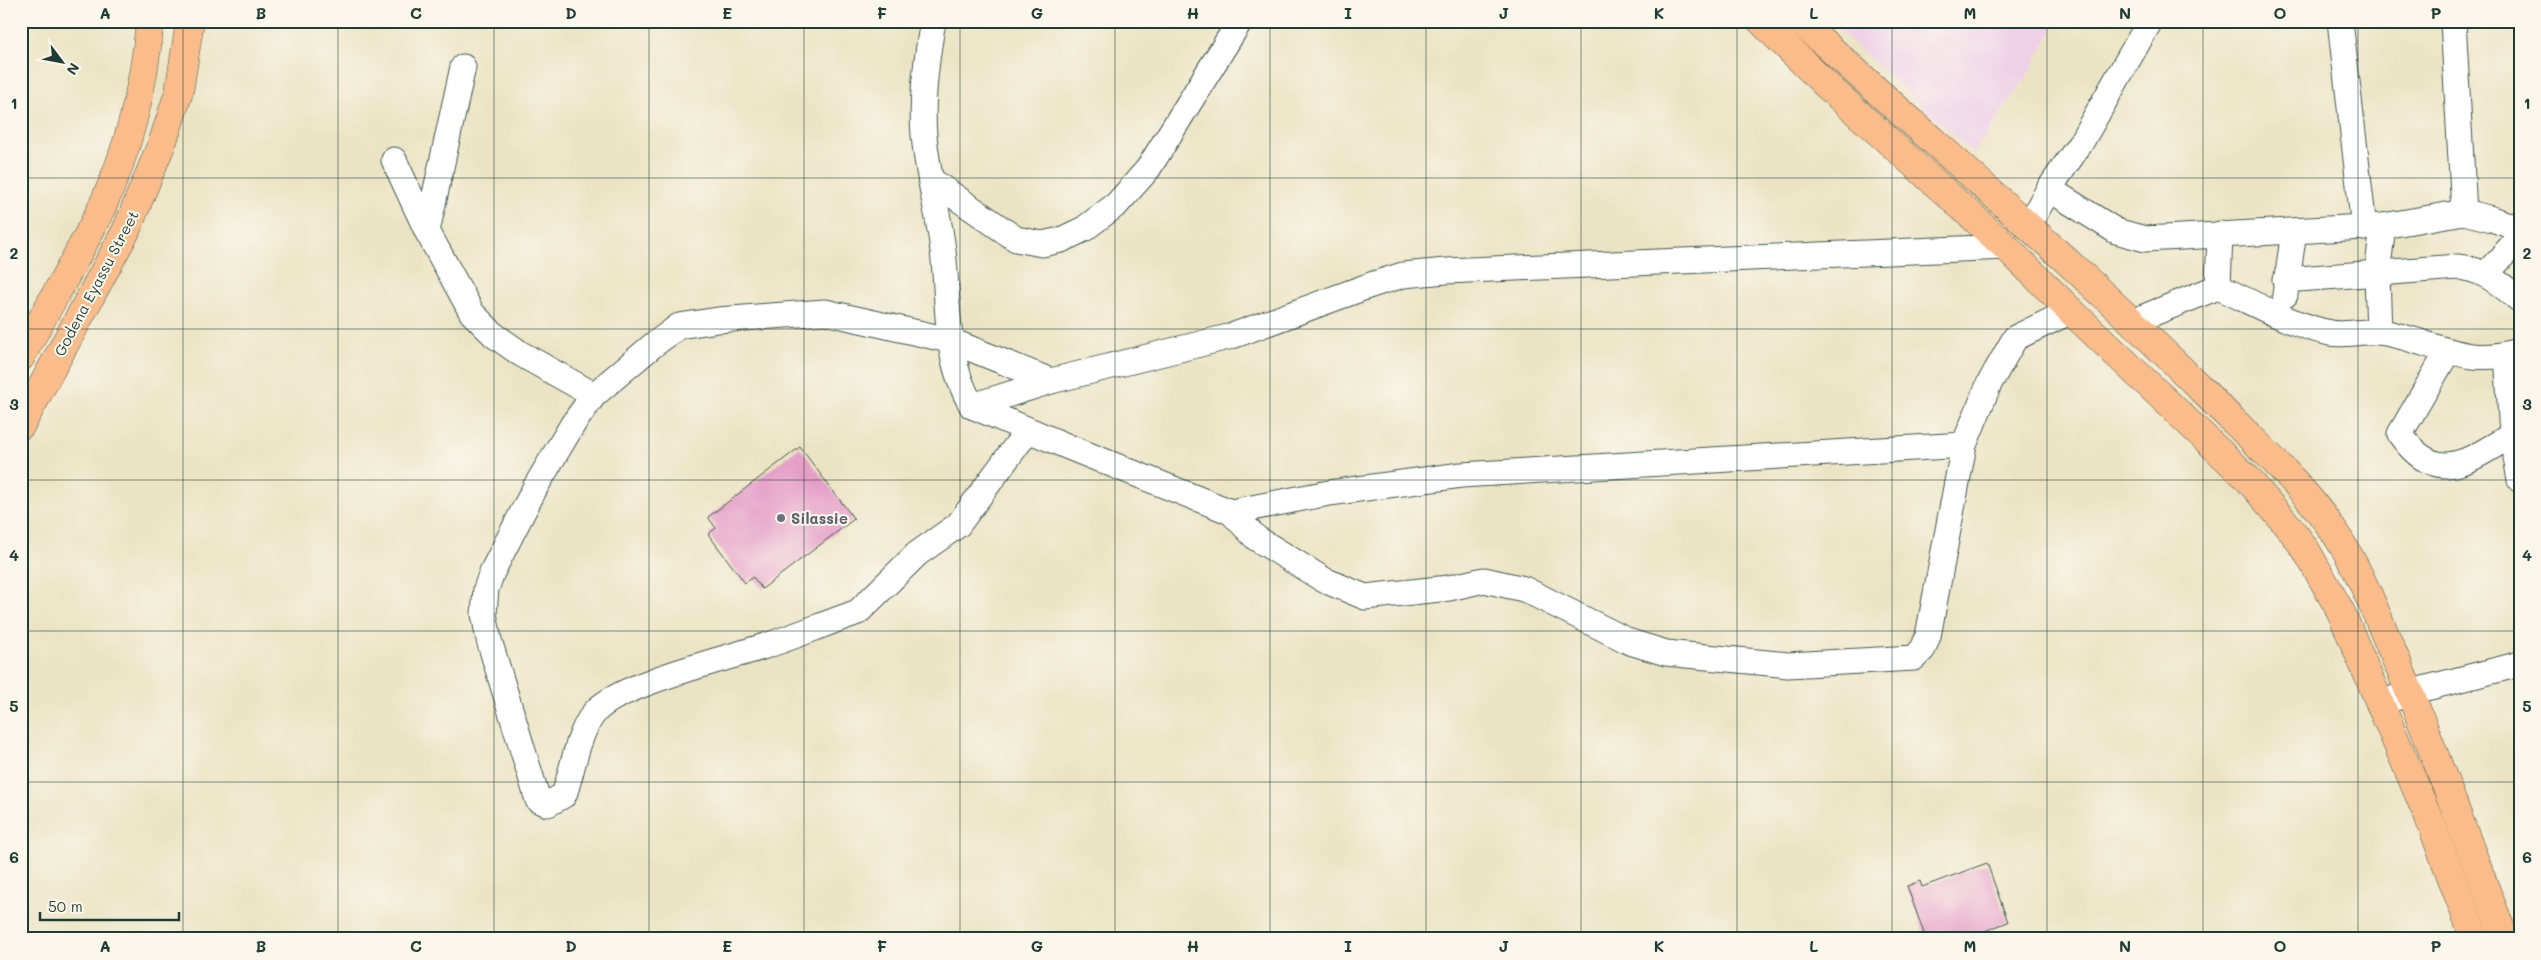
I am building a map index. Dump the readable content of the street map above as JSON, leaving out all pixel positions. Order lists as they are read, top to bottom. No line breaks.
{"streets":{"main road":["Godena Eyassu Street"]},"places":["Silassie"],"scale_bar":"50 m","north":"bottom right","grid":{"columns":["A","B","C","D","E","F","G","H","I","J","K","L","M","N","O","P"],"rows":["1","2","3","4","5","6"]}}
